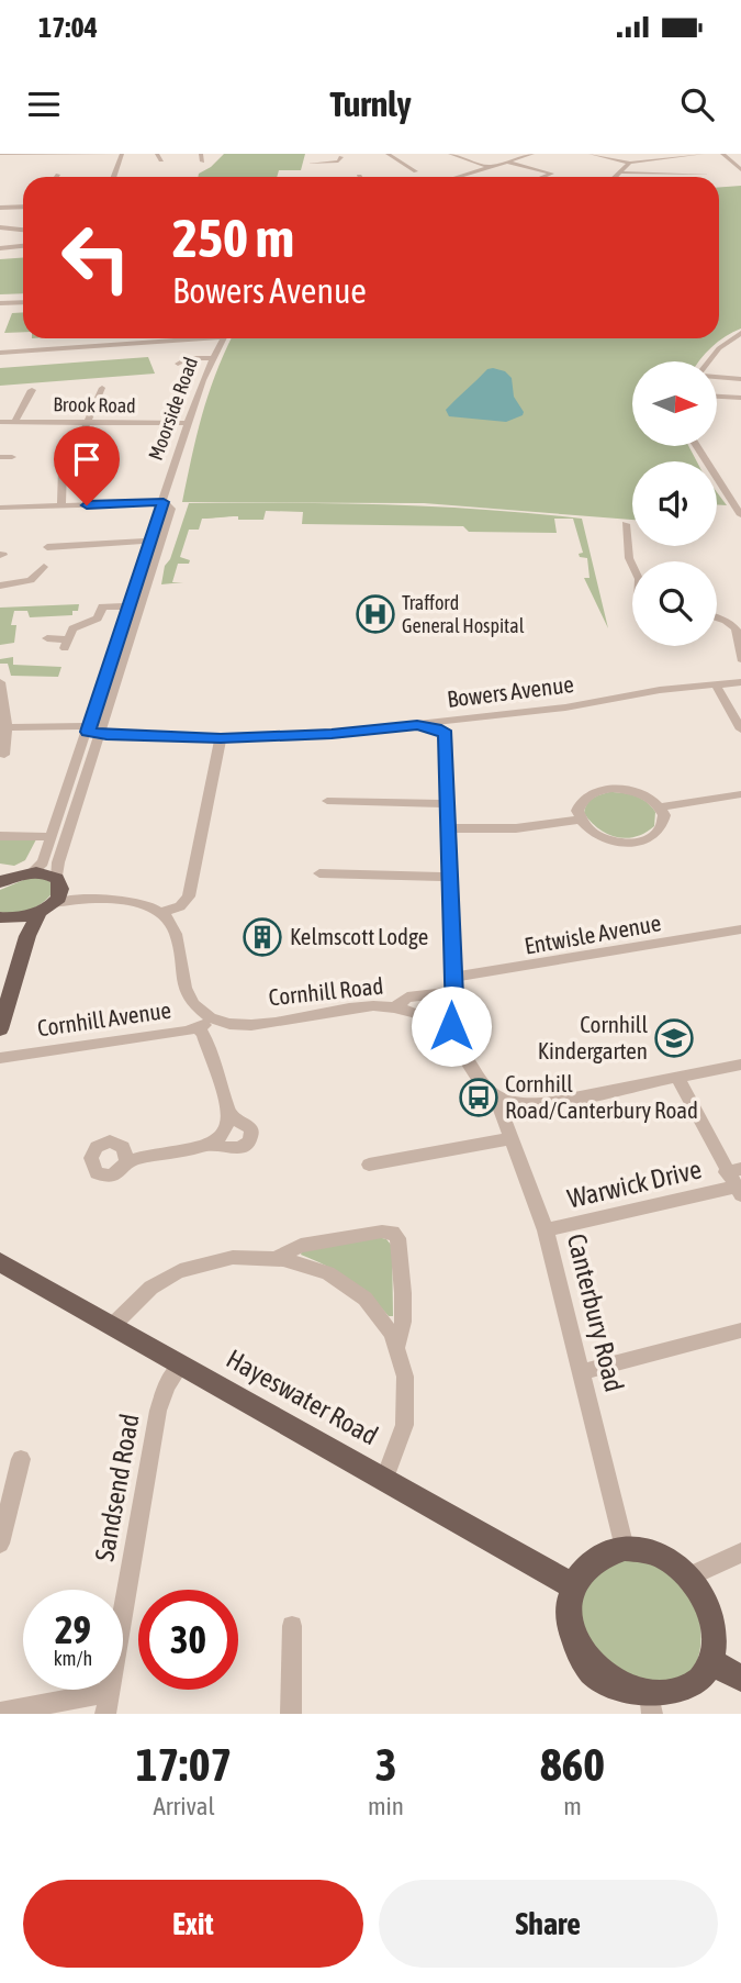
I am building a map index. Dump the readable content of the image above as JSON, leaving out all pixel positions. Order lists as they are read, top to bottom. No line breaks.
{"streets":{"main road":["Hayeswater Road"],"street":["Brook Road","Moorside Road","Bowers Avenue","Entwisle Avenue","Cornhill Road","Cornhill Avenue","Warwick Drive","Canterbury Road","Sandsend Road"]},"crossings":[["Brook Road","Moorside Road"],["Moorside Road","Bowers Avenue"],["Entwisle Avenue","Cornhill Road"],["Cornhill Road","Cornhill Avenue"],["Cornhill Road","Canterbury Road"],["Warwick Drive","Canterbury Road"],["Canterbury Road","Hayeswater Road"],["Hayeswater Road","Sandsend Road"]],"places":{"hospital":["Trafford General Hospital"],"building":["Kelmscott Lodge"],"school or university":["Cornhill Kindergarten"],"bus stop":["Cornhill Road/Canterbury Road"]},"north":"right","page":{"status":"17:04","header":"Turnly","turn":["250 m","Bowers Avenue"],"speed":"29 km/h","limit":"30","eta":["17:07","Arrival","3","min","860","m"],"buttons":["Exit","Share"]}}
